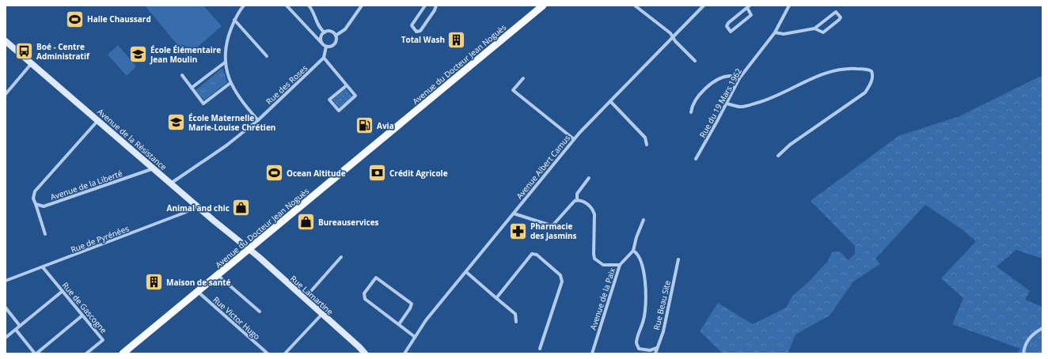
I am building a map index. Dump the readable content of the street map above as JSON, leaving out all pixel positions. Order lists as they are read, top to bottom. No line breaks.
{"streets":{"main road":["Avenue du Docteur Jean Noguès"],"street":["Rue des Roses","Rue du 19 Mars 1962","Avenue de la Résistance","Avenue Albert Camus","Avenue de la Liberté","Rue de Pyrénées","Rue Lamartine","Avenue de la Paix","Rue Beau Site","Rue de Gascogne","Rue Victor Hugo"]},"crossings":[["Avenue du Docteur Jean Noguès","Avenue de la Résistance"],["Avenue du Docteur Jean Noguès","Rue Lamartine"],["Avenue du Docteur Jean Noguès","Rue Victor Hugo"],["Rue des Roses","Avenue de la Résistance"],["Avenue de la Résistance","Avenue de la Liberté"],["Avenue de la Résistance","Rue de Pyrénées"],["Avenue de la Résistance","Rue Lamartine"],["Rue de Pyrénées","Rue de Gascogne"]],"places":{"sports":["Halle Chaussard","Ocean Altitude"],"building":["Total Wash","Maison de santé"],"bus stop":["Boé - Centre Administratif"],"school or university":["École Élémentaire Jean Moulin","École Maternelle Marie-Louise Chrétien"],"fuel station":["Avia"],"bank":["Crédit Agricole"],"shop":["Animal and chic","Bureauservices"],"pharmacy":["Pharmacie des Jasmins"]}}
